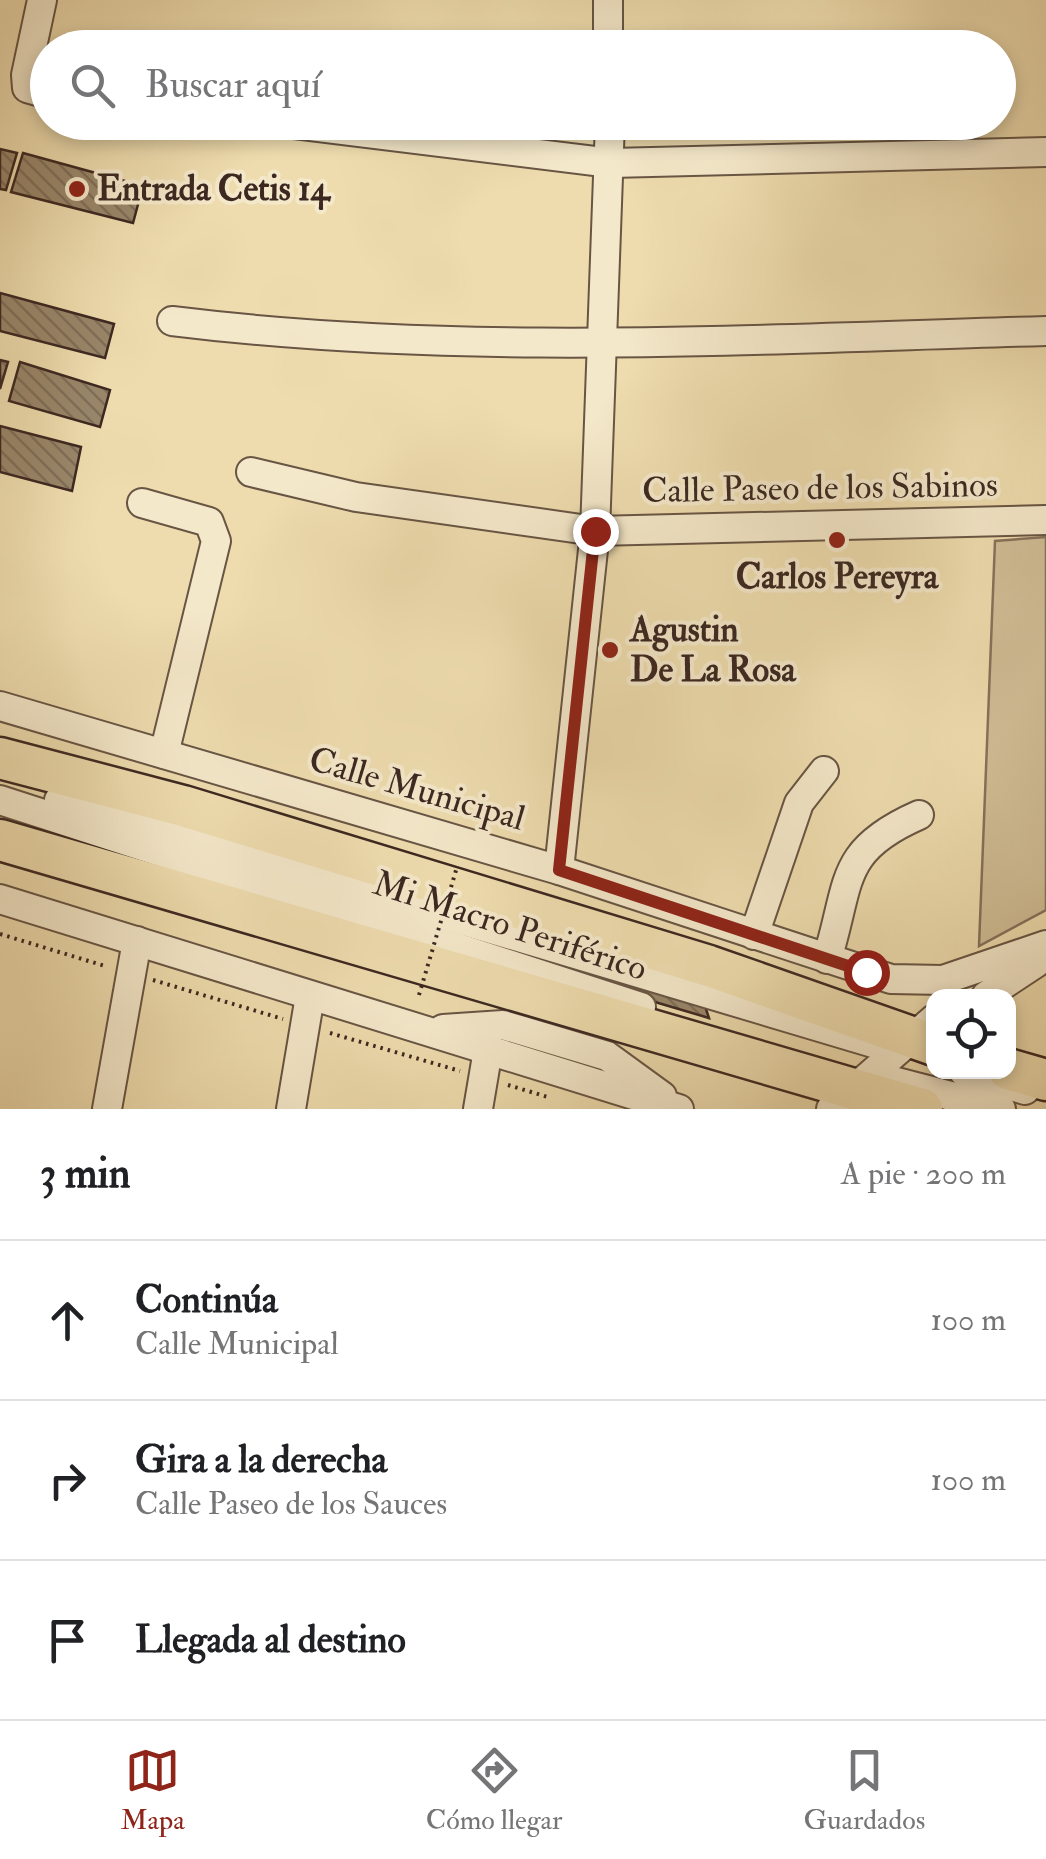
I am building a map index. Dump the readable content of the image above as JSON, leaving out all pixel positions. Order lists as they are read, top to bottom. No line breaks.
{"streets":{"street":["Calle Paseo de los Sabinos","Calle Municipal","Mi Macro Periférico"]},"places":["Entrada Cetis 14","Carlos Pereyra","Agustin De La Rosa"],"page":{"search":"Buscar aquí","heading":["3 min","A pie · 200 m"],"list":[["Continúa","Calle Municipal","100 m"],["Gira a la derecha","Calle Paseo de los Sauces","100 m"],"Llegada al destino"],"nav":["Mapa","Cómo llegar","Guardados"]}}
